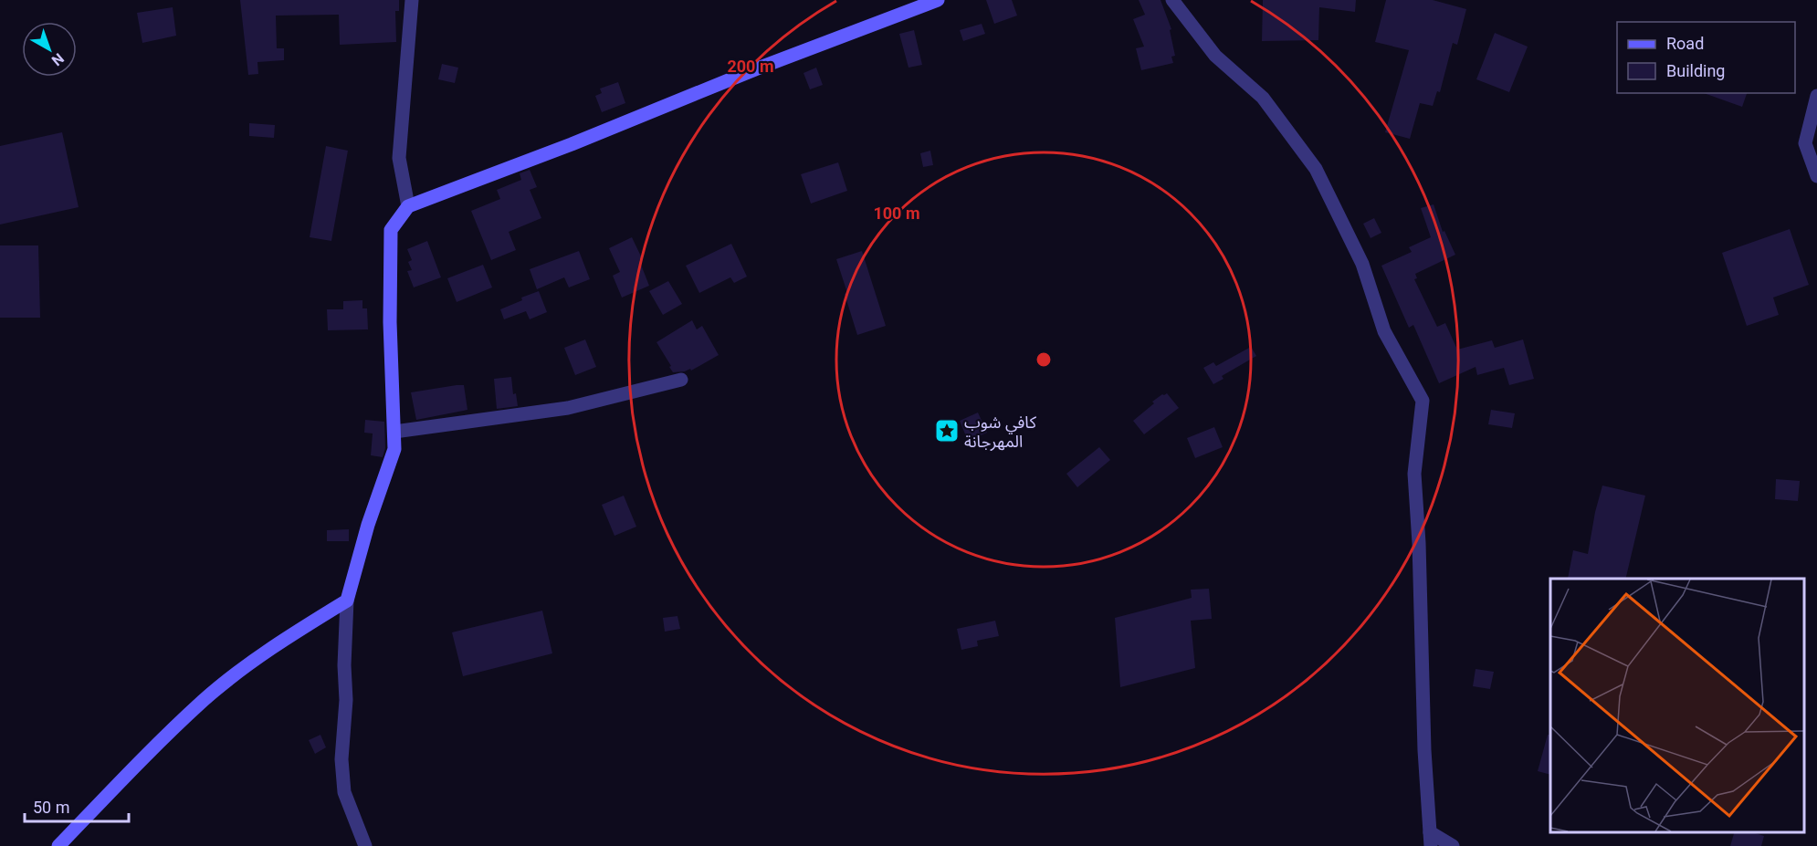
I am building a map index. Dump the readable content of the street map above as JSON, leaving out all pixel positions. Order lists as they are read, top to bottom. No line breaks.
{"places":{"place":["كافي شوب المهرجانة"]},"legend":["Road","Building"],"scale_bar":"50 m","north":"bottom right","rings":["200 m","100 m"]}
